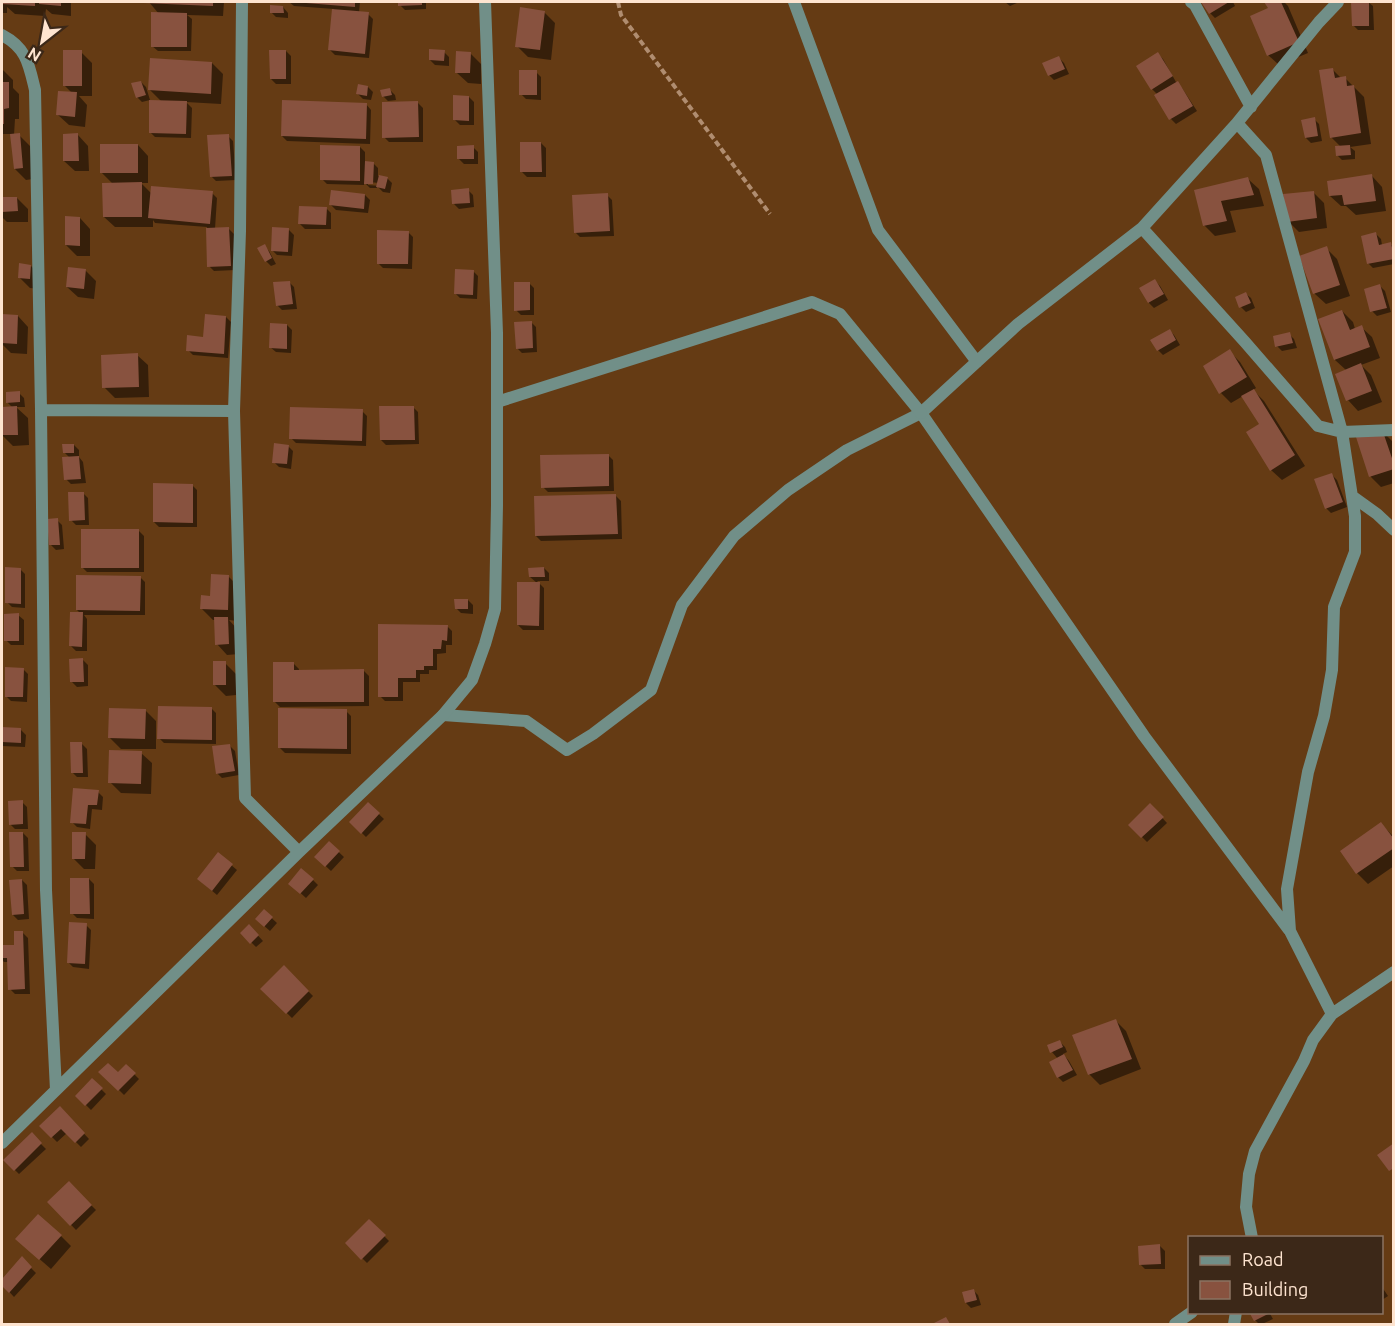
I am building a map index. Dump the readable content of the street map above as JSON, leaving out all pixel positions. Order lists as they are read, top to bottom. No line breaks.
{"legend":["Road","Building"],"north":"bottom left"}
